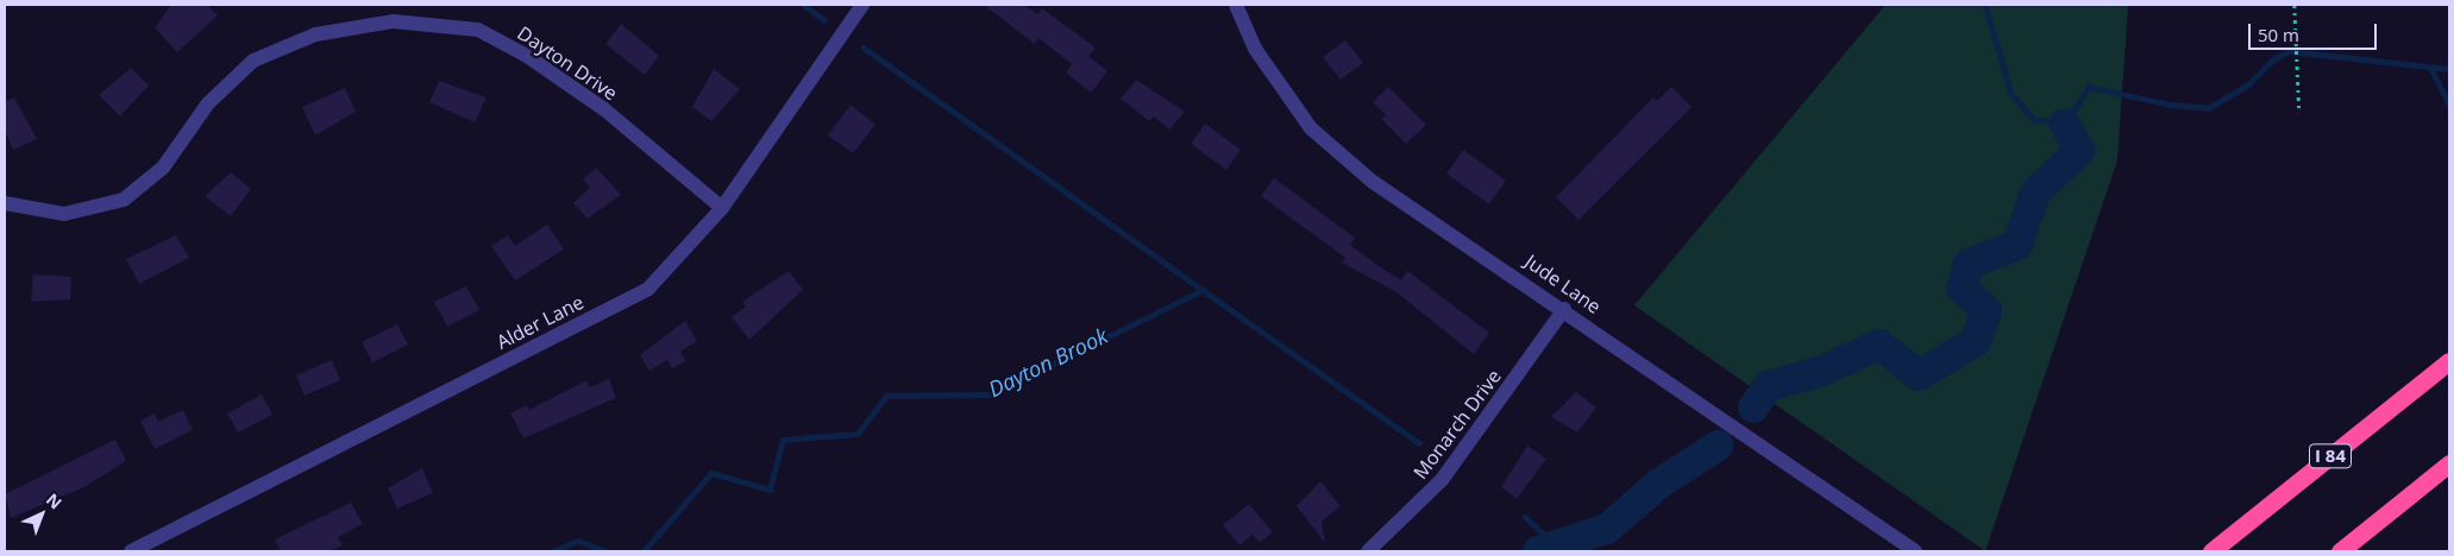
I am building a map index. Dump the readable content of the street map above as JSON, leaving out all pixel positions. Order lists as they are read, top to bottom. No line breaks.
{"streets":{"highway":["I 84"],"street":["Dayton Drive","Jude Lane","Alder Lane","Monarch Drive"]},"crossings":[["Dayton Drive","Alder Lane"],["Jude Lane","Monarch Drive"]],"water":["Dayton Brook"],"scale_bar":"50 m","north":"top right"}
